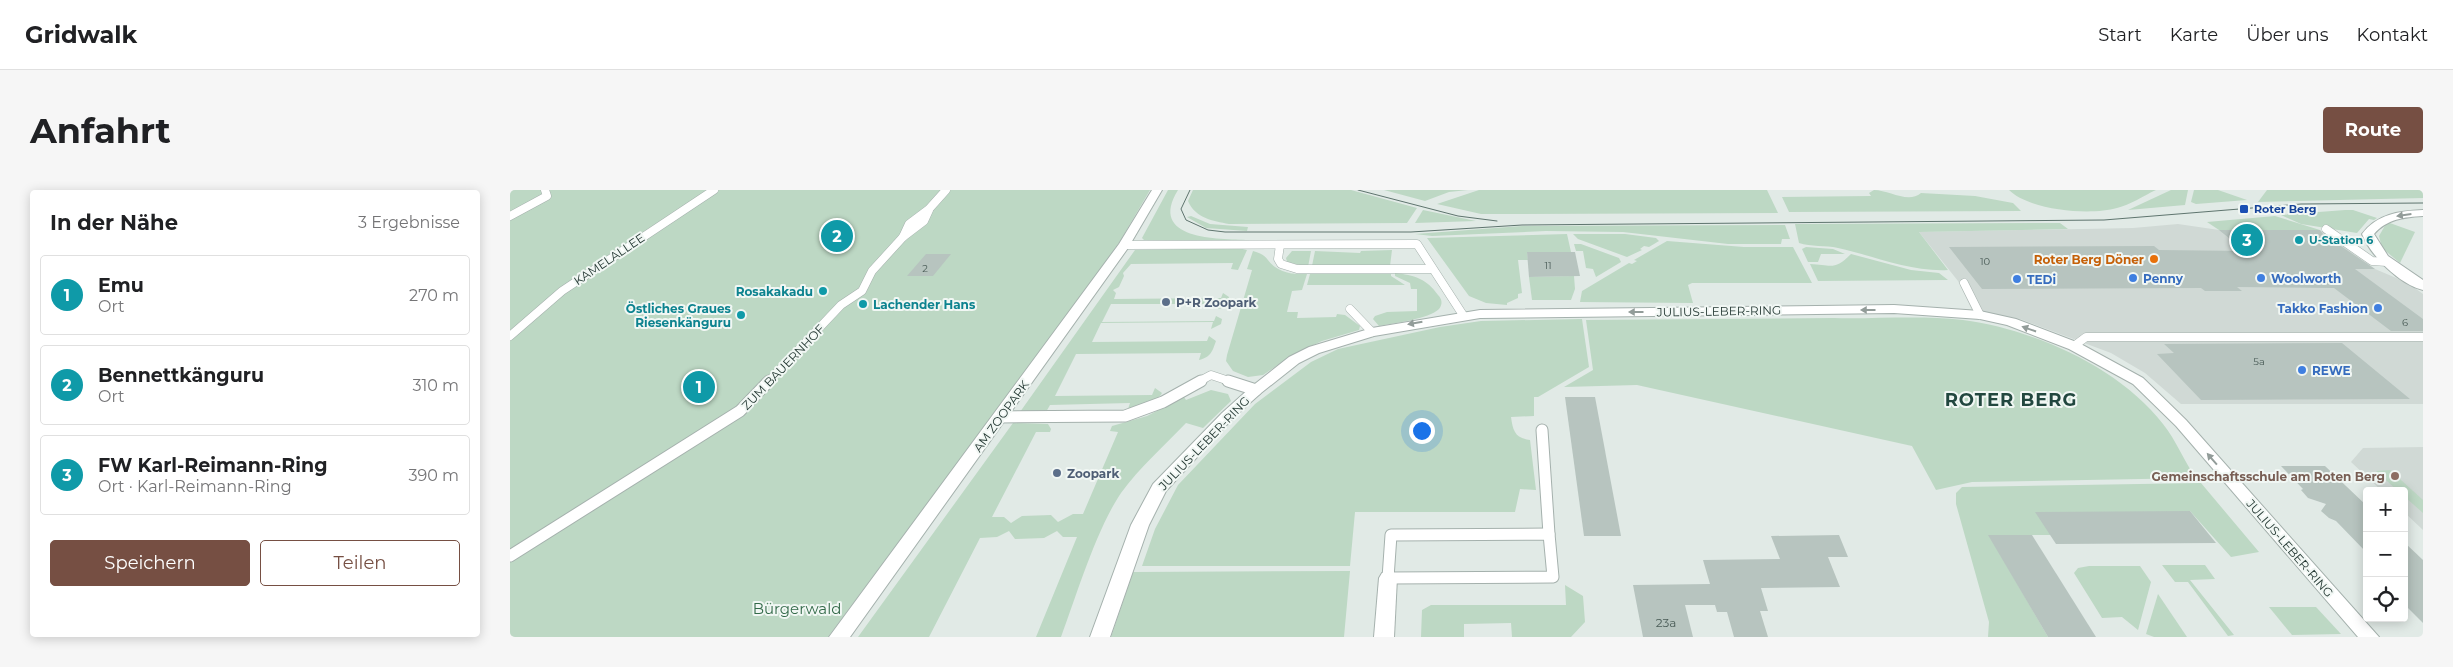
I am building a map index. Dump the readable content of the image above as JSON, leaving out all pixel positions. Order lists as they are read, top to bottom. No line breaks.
{"streets":{"street":["JULIUS-LEBER-RING","AM ZOOPARK"],"lane":["KAMELALLEE","ZUM BAUERNHOF"]},"one_way":["JULIUS-LEBER-RING"],"districts":["ROTER BERG"],"parks":["Bürgerwald"],"places":{"transit":["Roter Berg"],"other":["U-Station 6","Roter Berg Döner","Penny","Woolworth","TEDi","Rosakakadu","P+R Zoopark","Lachender Hans","Takko Fashion","Östliches Graues Riesenkänguru","REWE","Zoopark","Gemeinschaftsschule am Roten Berg"]},"house_numbers":["10","11","2","6","5a","23a"],"page":{"header":"Gridwalk","nav":["Start","Karte","Über uns","Kontakt"],"buttons":["Route",["Speichern","Teilen"]],"title":"Anfahrt","heading":["In der Nähe","3 Ergebnisse"],"pins":["2","3","1"],"list":[{"mark":"1","name":"Emu","note":"Ort","value":"270 m"},{"mark":"2","name":"Bennettkänguru","note":"Ort","value":"310 m"},{"mark":"3","name":"FW Karl-Reimann-Ring","note":"Ort · Karl-Reimann-Ring","value":"390 m"}],"map_buttons":["+","−"]}}
